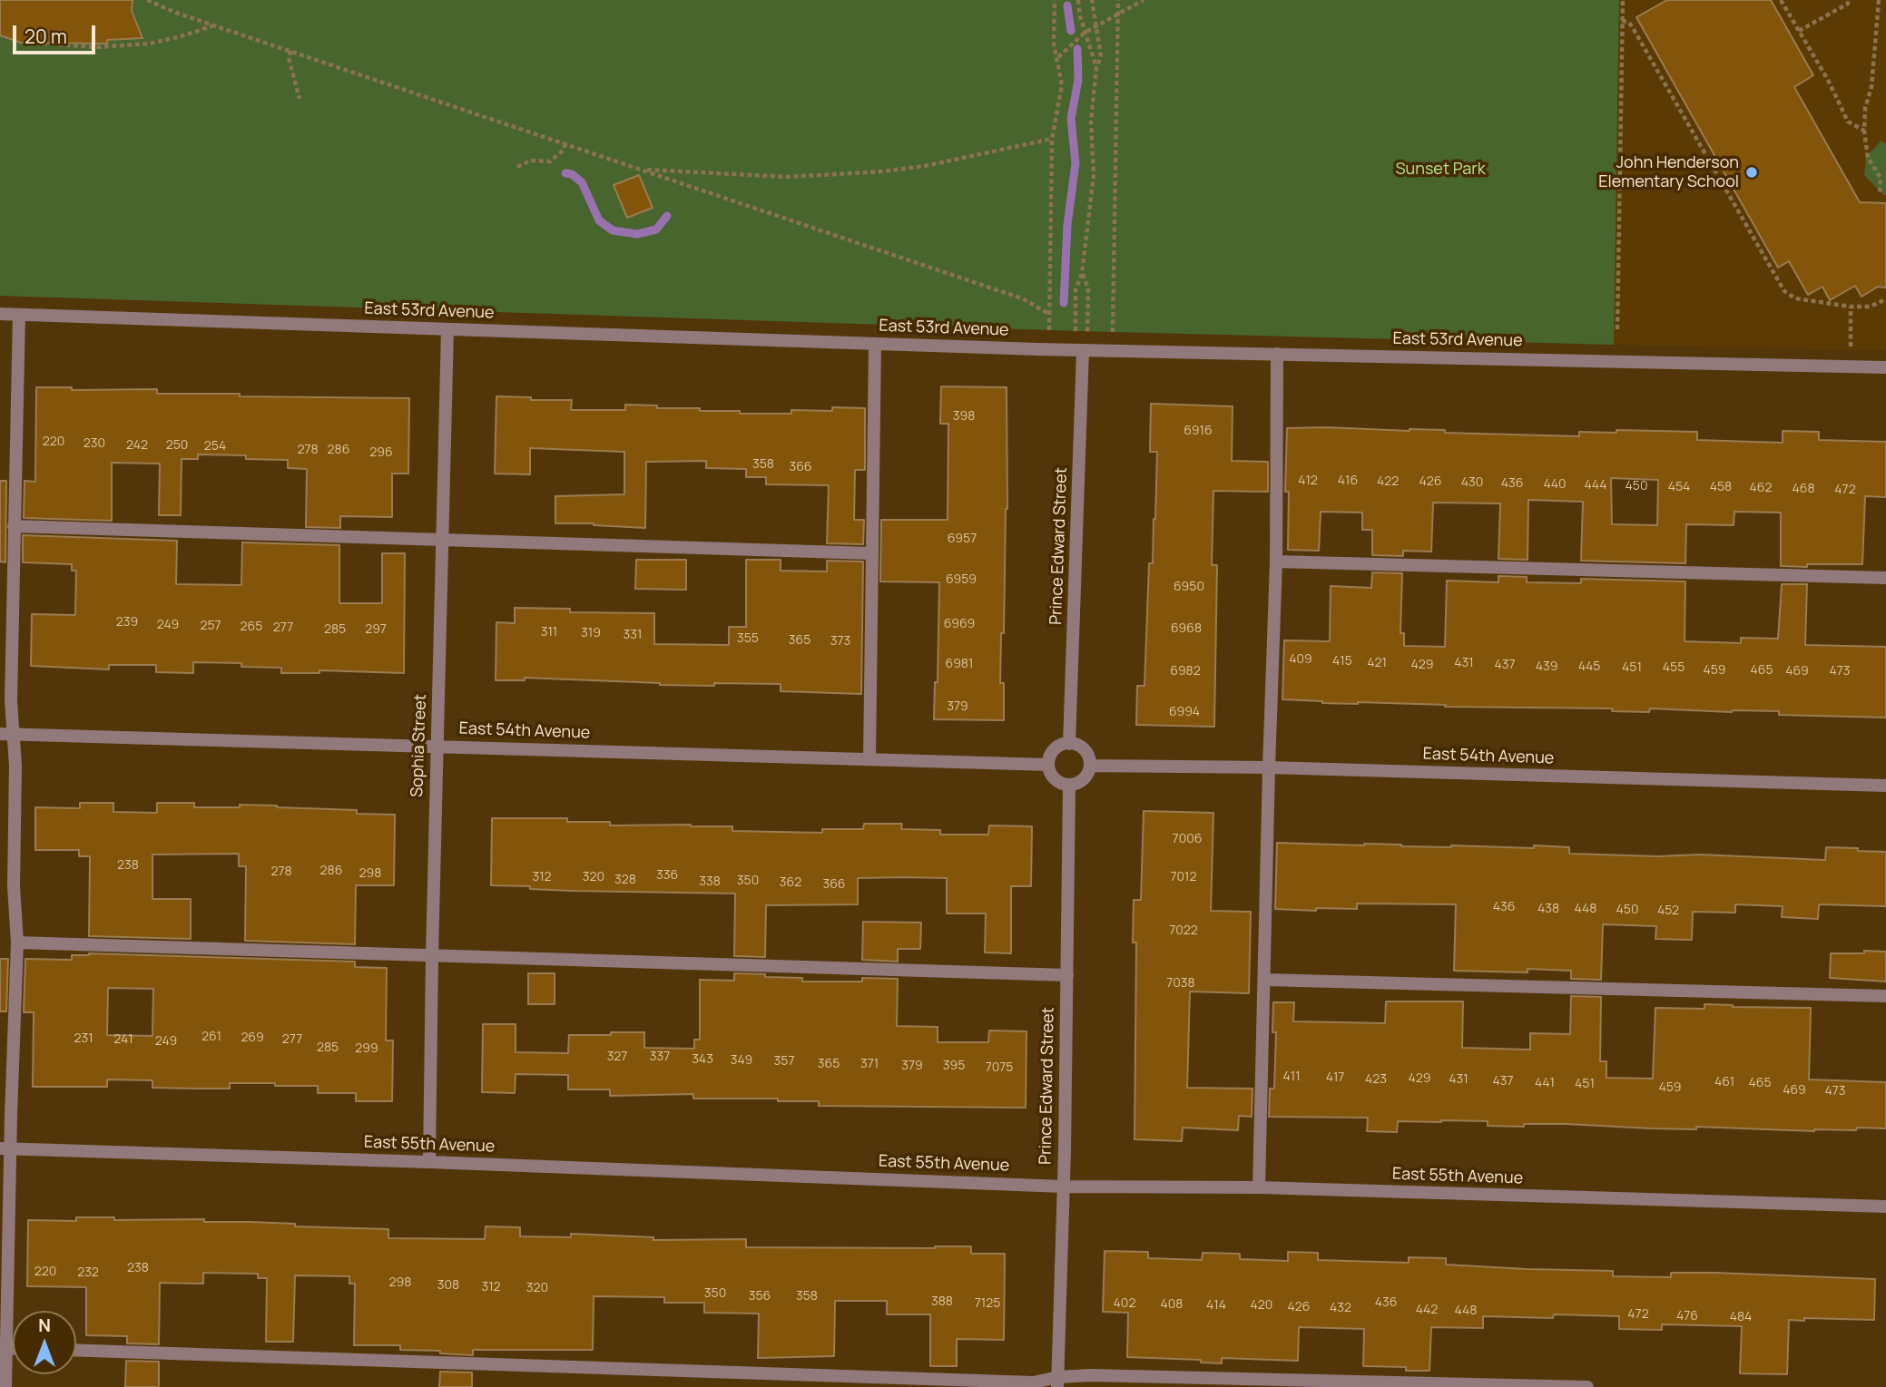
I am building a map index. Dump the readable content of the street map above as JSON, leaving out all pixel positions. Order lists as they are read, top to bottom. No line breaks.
{"streets":{"street":["East 53rd Avenue","Prince Edward Street","East 54th Avenue","Sophia Street","East 55th Avenue"]},"crossings":[["East 53rd Avenue","Prince Edward Street"],["East 53rd Avenue","Sophia Street"],["Prince Edward Street","East 54th Avenue"],["Prince Edward Street","East 55th Avenue"],["East 54th Avenue","Sophia Street"],["Sophia Street","East 55th Avenue"]],"parks":["Sunset Park"],"places":["John Henderson Elementary School"],"house_numbers":["398","6916","220","230","242","250","254","278","286","296","358","366","412","416","422","426","430","436","440","444","450","454","458","462","468","472","6957","6959","6950","239","6969","249","257","265","277","6968","285","297","311","319","331","355","365","373","409","415","421","431","6981","429","437","439","445","451","455","459","465","6982","469","473","379","6994","7006","238","286","278","298","336","312","320","7012","328","350","338","362","366","436","438","448","450","452","7022","7038","261","269","231","241","277","249","285","299","327","337","343","349","357","365","371","379","395","7075","411","417","429","423","431","437","461","441","465","451","459","469","473","238","220","232","298","308","312","320","350","356","358","388","436","7125","402","408","414","420","426","432","442","448","472","476","484"],"scale_bar":"20 m","north":"top"}
